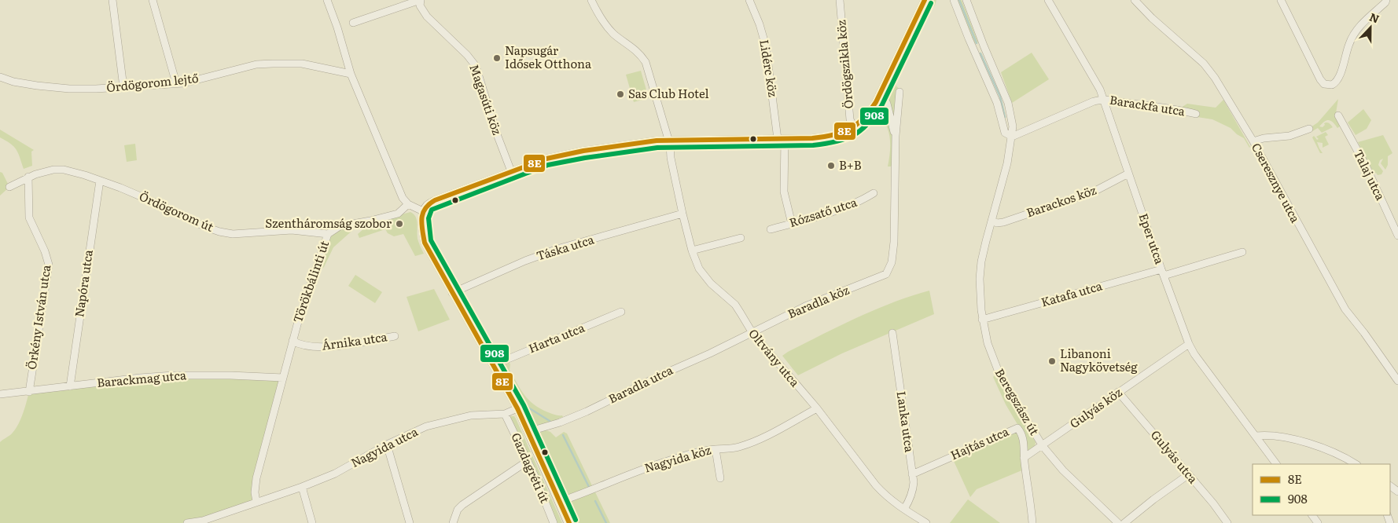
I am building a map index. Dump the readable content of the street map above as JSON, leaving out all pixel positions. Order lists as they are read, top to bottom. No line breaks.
{"streets":{"street":["Ördögszikla köz","Lidérc köz","Ördögorom lejtő","Magasúti köz","Barackfa utca","Talaj utca","Cseresznye utca","Barackos köz","Ördögorom út","Rózsatő utca","Eper utca","Táska utca","Törökbálinti út","Napóra utca","Katafa utca","Baradla köz","Örkény István utca","Harta utca","Árnika utca","Oltvány utca","Barackmag utca","Baradla utca","Beregszász út","Gulyás köz","Lanka utca","Hajtás utca","Nagyida utca","Gulyás utca","Nagyida köz","Gazdagréti út"]},"crossings":[["Lidérc köz","Rózsatő utca"],["Barackfa utca","Eper utca"],["Barackfa utca","Beregszász út"],["Barackos köz","Eper utca"],["Barackos köz","Beregszász út"],["Ördögorom út","Törökbálinti út"],["Ördögorom út","Napóra utca"],["Ördögorom út","Örkény István utca"],["Eper utca","Katafa utca"],["Eper utca","Gulyás köz"],["Táska utca","Oltvány utca"],["Táska utca","Gazdagréti út"],["Törökbálinti út","Árnika utca"],["Törökbálinti út","Barackmag utca"],["Törökbálinti út","Nagyida utca"],["Napóra utca","Barackmag utca"],["Katafa utca","Beregszász út"],["Baradla köz","Oltvány utca"],["Baradla köz","Baradla utca"],["Örkény István utca","Barackmag utca"],["Harta utca","Gazdagréti út"],["Oltvány utca","Baradla utca"],["Oltvány utca","Lanka utca"],["Oltvány utca","Nagyida köz"],["Baradla utca","Gazdagréti út"],["Beregszász út","Gulyás köz"],["Gulyás köz","Hajtás utca"],["Gulyás köz","Gulyás utca"],["Lanka utca","Hajtás utca"],["Nagyida utca","Gazdagréti út"],["Nagyida köz","Gazdagréti út"]],"places":["Napsugár Idősek Otthona","Sas Club Hotel","B+B","Szentháromság szobor","Libanoni Nagykövetség"],"lines":["transit line 8E","transit line 908"],"legend":["8E","908"],"north":"top"}
